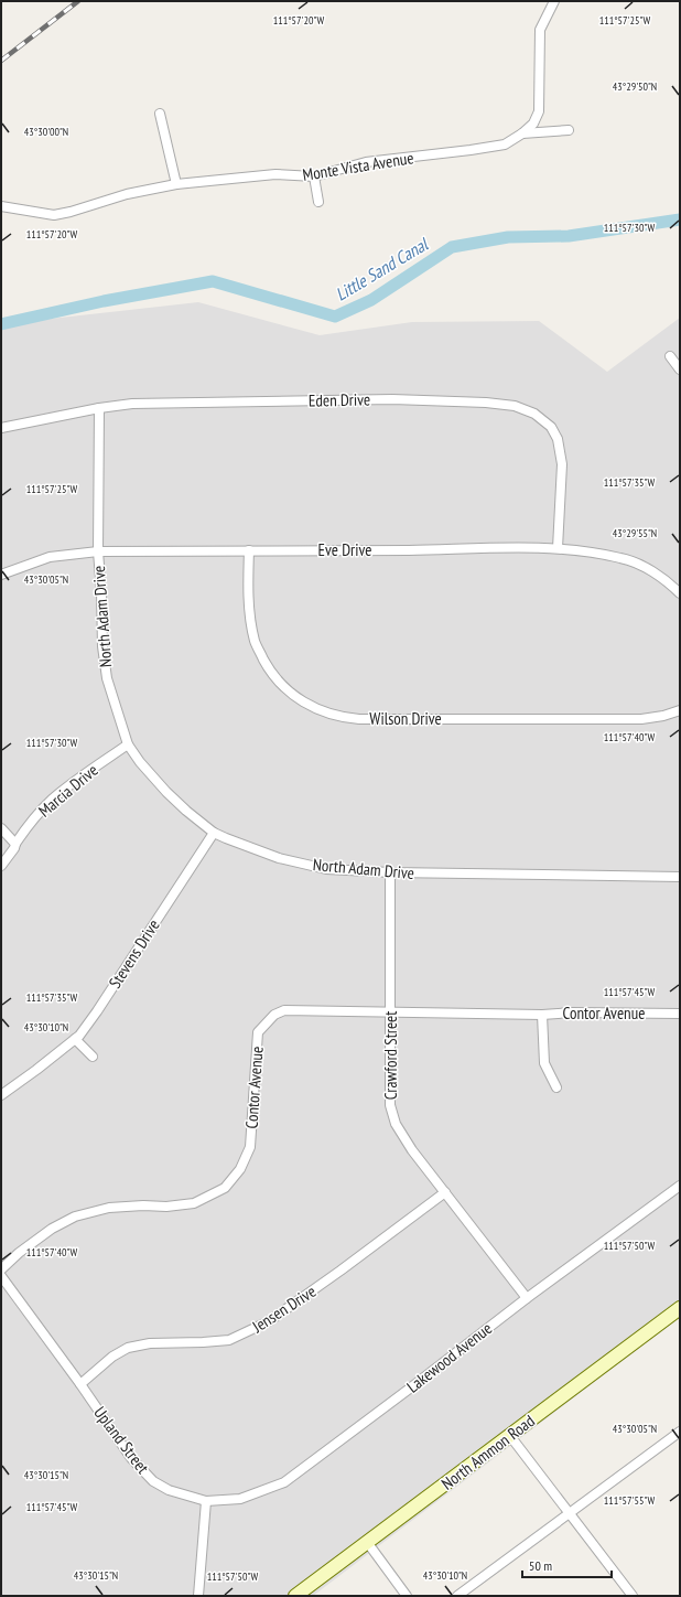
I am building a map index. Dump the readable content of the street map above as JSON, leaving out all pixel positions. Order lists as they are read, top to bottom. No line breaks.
{"streets":{"main road":["North Ammon Road"],"street":["Monte Vista Avenue","Eden Drive","Eve Drive","North Adam Drive","Wilson Drive","Marcia Drive","Stevens Drive","Contor Avenue","Crawford Street","Jensen Drive","Lakewood Avenue","Upland Street"]},"crossings":[["Eden Drive","Eve Drive"],["Eden Drive","North Adam Drive"],["Eve Drive","North Adam Drive"],["Eve Drive","Wilson Drive"],["North Adam Drive","Marcia Drive"],["North Adam Drive","Stevens Drive"],["North Adam Drive","Crawford Street"],["Contor Avenue","Crawford Street"],["Crawford Street","Jensen Drive"],["Crawford Street","Lakewood Avenue"],["Jensen Drive","Upland Street"],["Lakewood Avenue","Upland Street"]],"water":["Little Sand Canal"],"scale_bar":"50 m","coordinates":["111°57'20\"W","111°57'25\"W","43°29'50\"N","43°30'00\"N","111°57'30\"W","111°57'35\"W","43°29'55\"N","43°30'05\"N","111°57'40\"W","111°57'45\"W","43°30'10\"N","111°57'50\"W","43°30'15\"N","111°57'55\"W"]}
